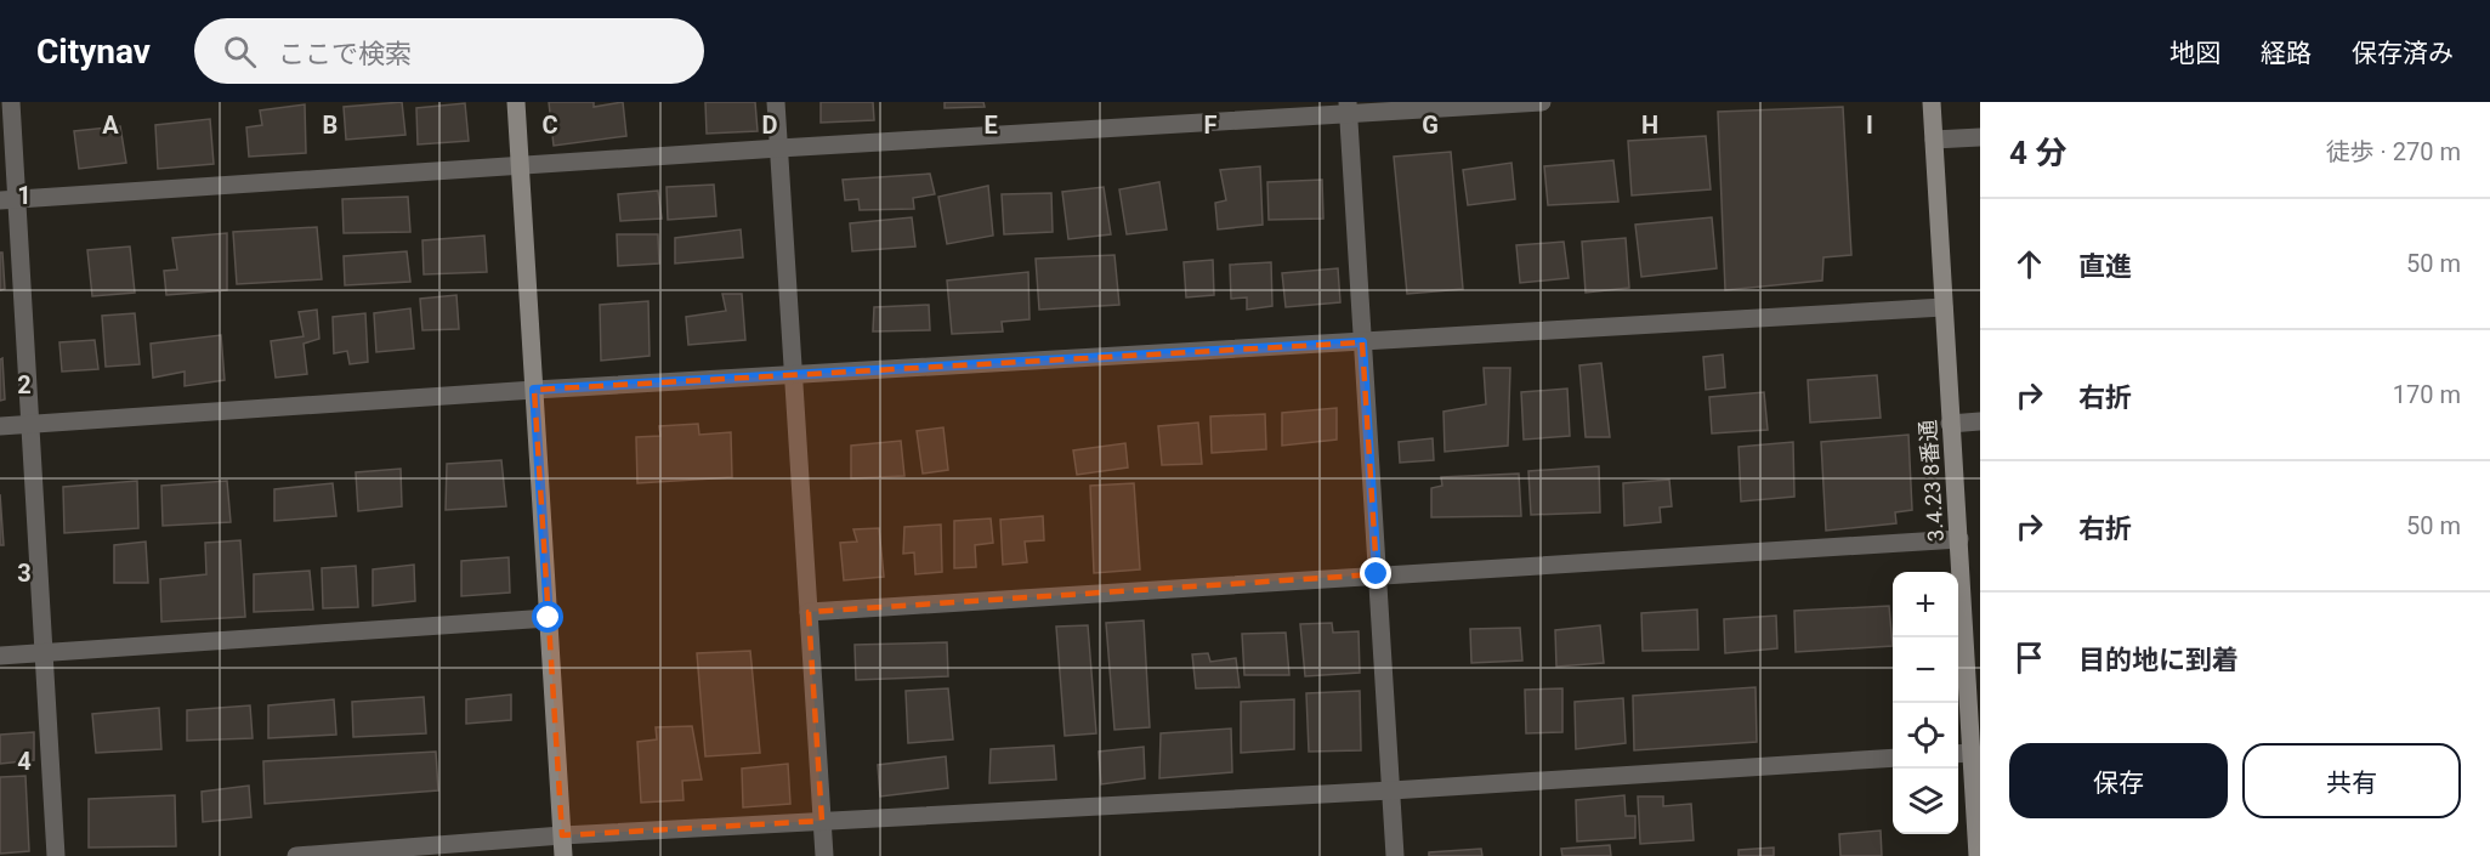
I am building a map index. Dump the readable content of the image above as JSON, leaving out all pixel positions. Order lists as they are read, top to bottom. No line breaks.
{"streets":{"street":["3.4.23 8番通"]},"page":{"header":"Citynav","search":"ここで検索","nav":["地図","経路","保存済み"],"heading":["4 分","徒歩 · 270 m"],"list":[["直進","50 m"],["右折","170 m"],["右折","50 m"],"目的地に到着"],"map_buttons":["+","−"],"buttons":["保存","共有"]},"grid":{"columns":["A","B","C","D","E","F","G","H","I"],"rows":["1","2","3","4"]}}
